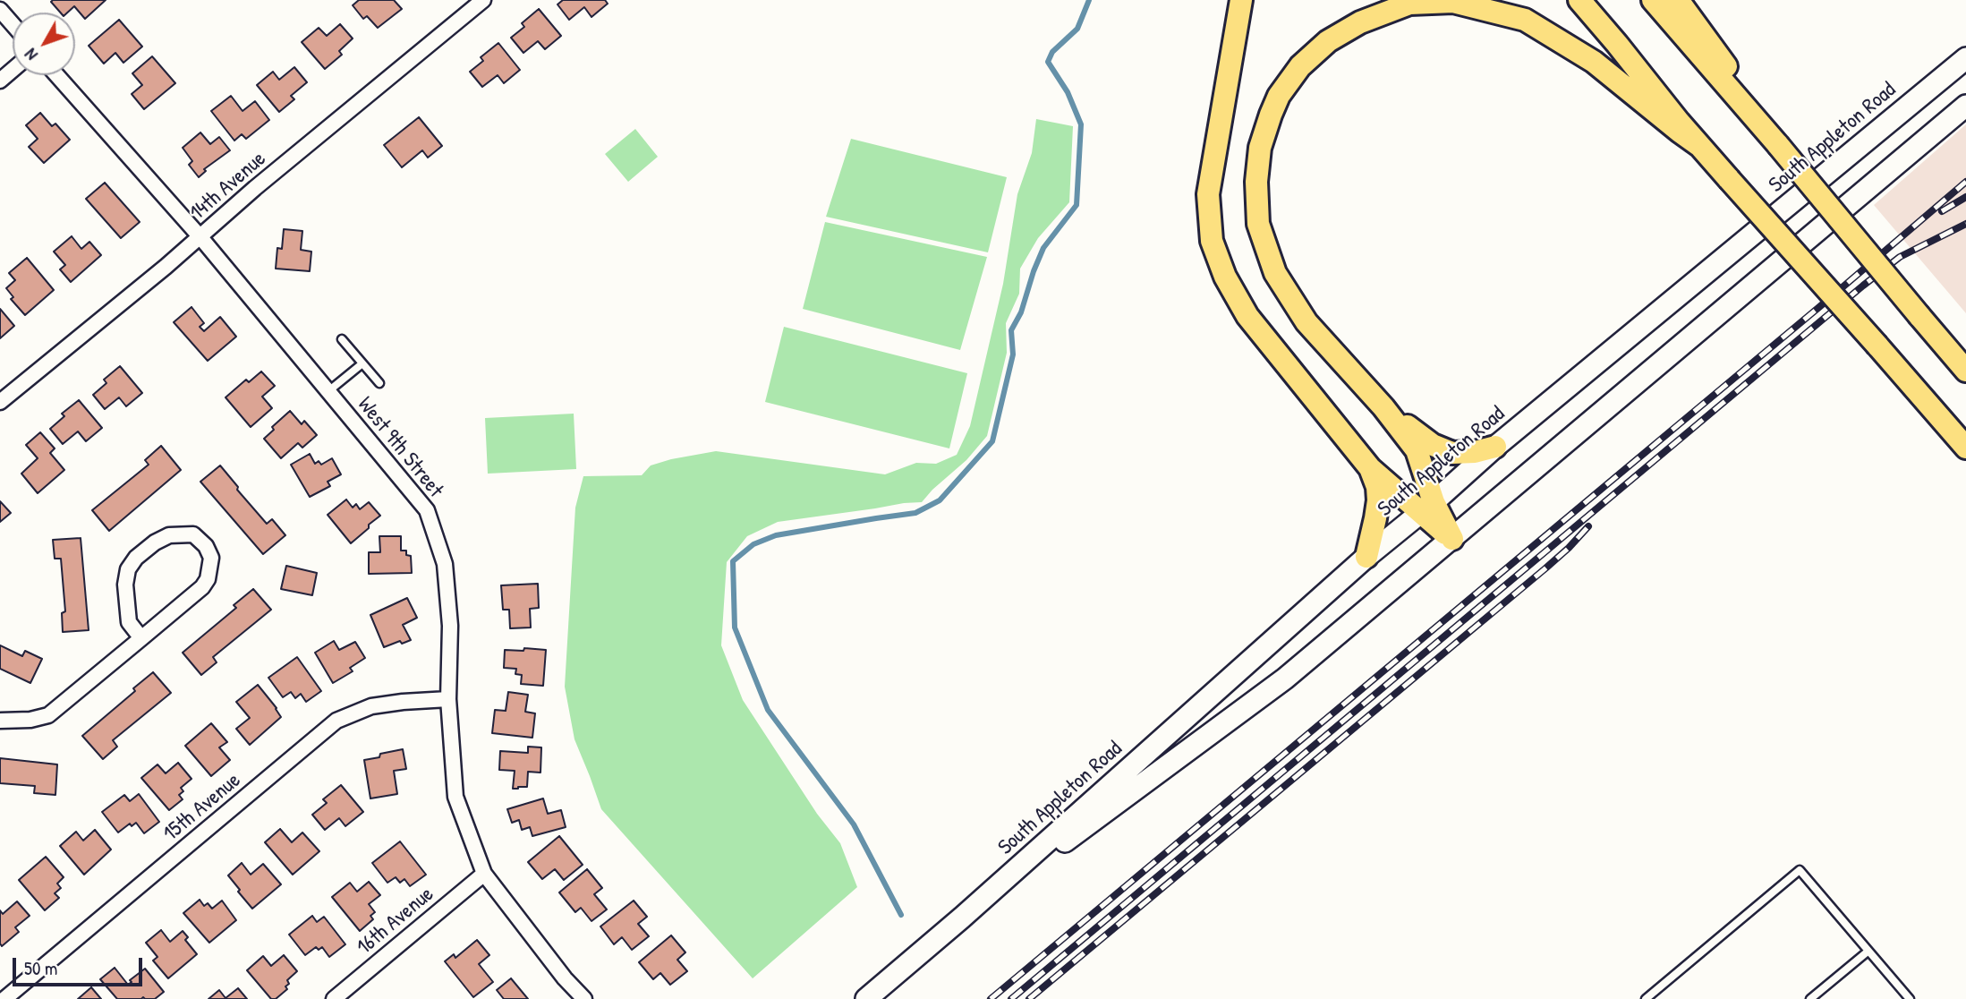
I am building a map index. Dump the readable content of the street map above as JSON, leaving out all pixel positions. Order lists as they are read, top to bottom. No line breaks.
{"streets":{"main road":["South Appleton Road"],"street":["14th Avenue","West 9th Street","15th Avenue","16th Avenue"]},"crossings":[["14th Avenue","West 9th Street"],["West 9th Street","15th Avenue"],["West 9th Street","16th Avenue"]],"scale_bar":"50 m","north":"bottom left"}
